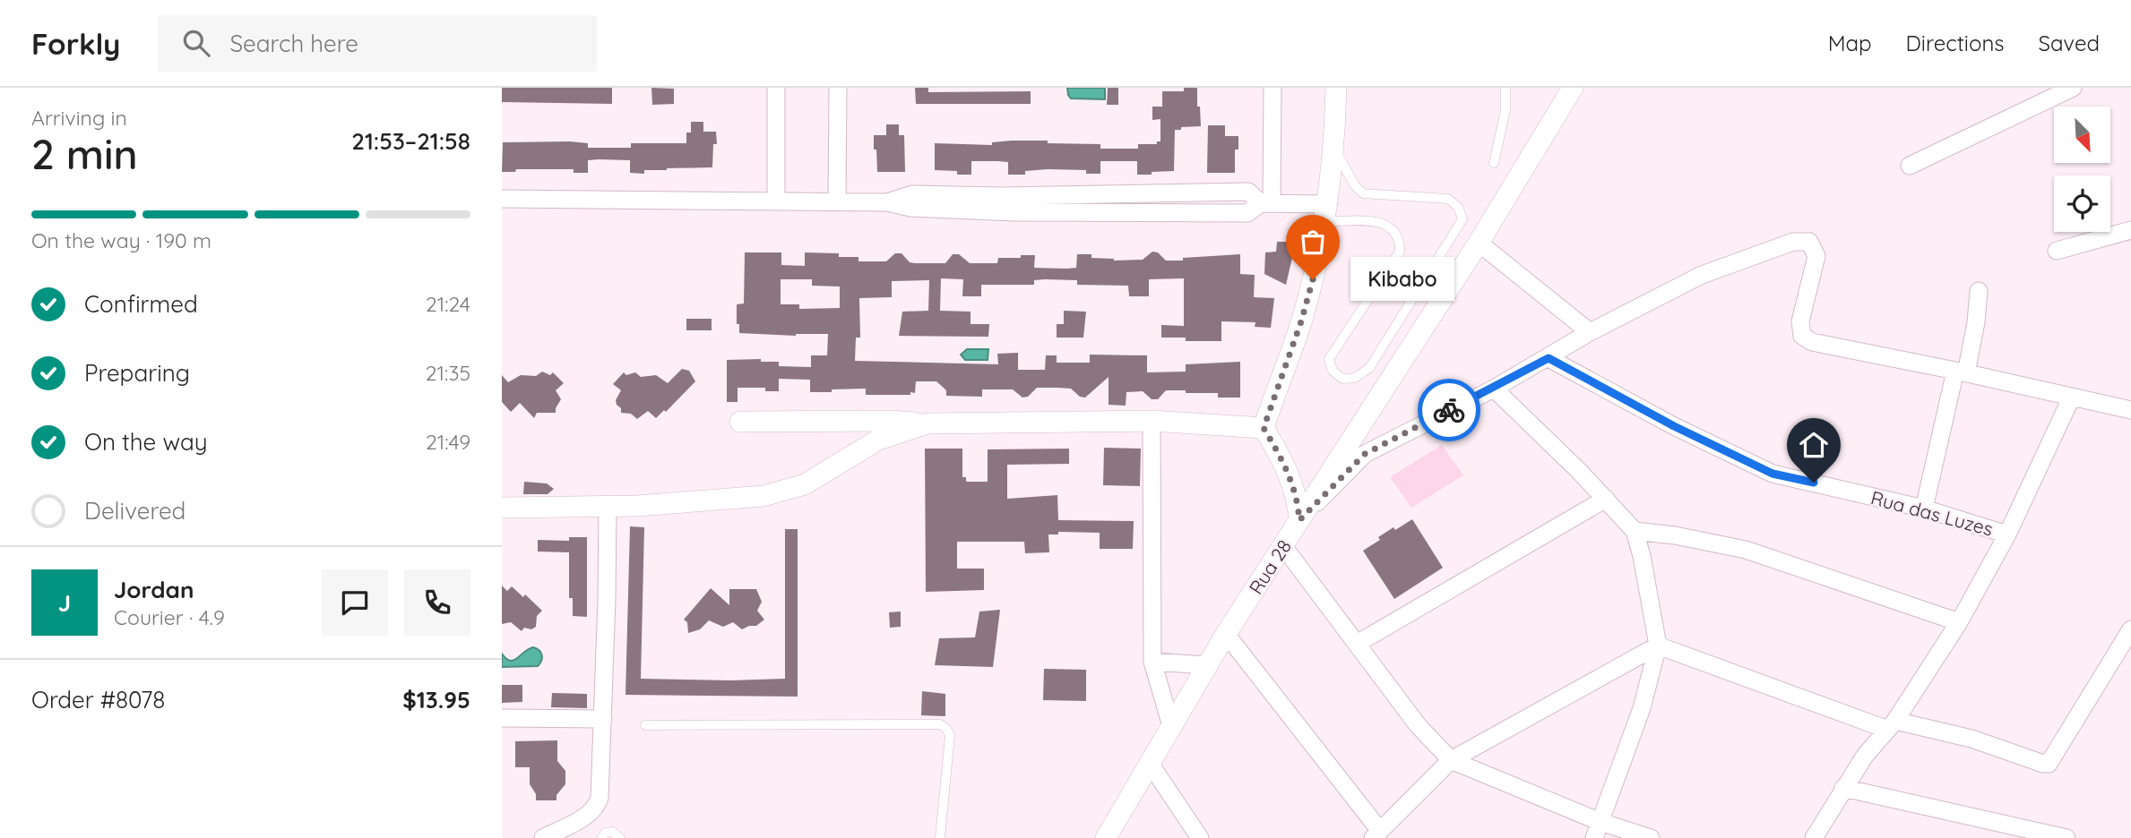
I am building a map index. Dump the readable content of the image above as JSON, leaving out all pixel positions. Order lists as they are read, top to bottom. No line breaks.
{"streets":{"street":["Rua das Luzes","Rua 28"]},"places":["Kibabo"],"north":"bottom right","page":{"header":"Forkly","search":"Search here","nav":["Map","Directions","Saved"],"heading":["2 min","Arriving in","21:53–21:58"],"panel":["Jordan","Courier · 4.9","Order #8078","$13.95"],"bar":"On the way · 190 m","bubble":"Kibabo","list":[["Confirmed","21:24"],["Preparing","21:35"],["On the way","21:49"],"Delivered"],"round":"J"}}
